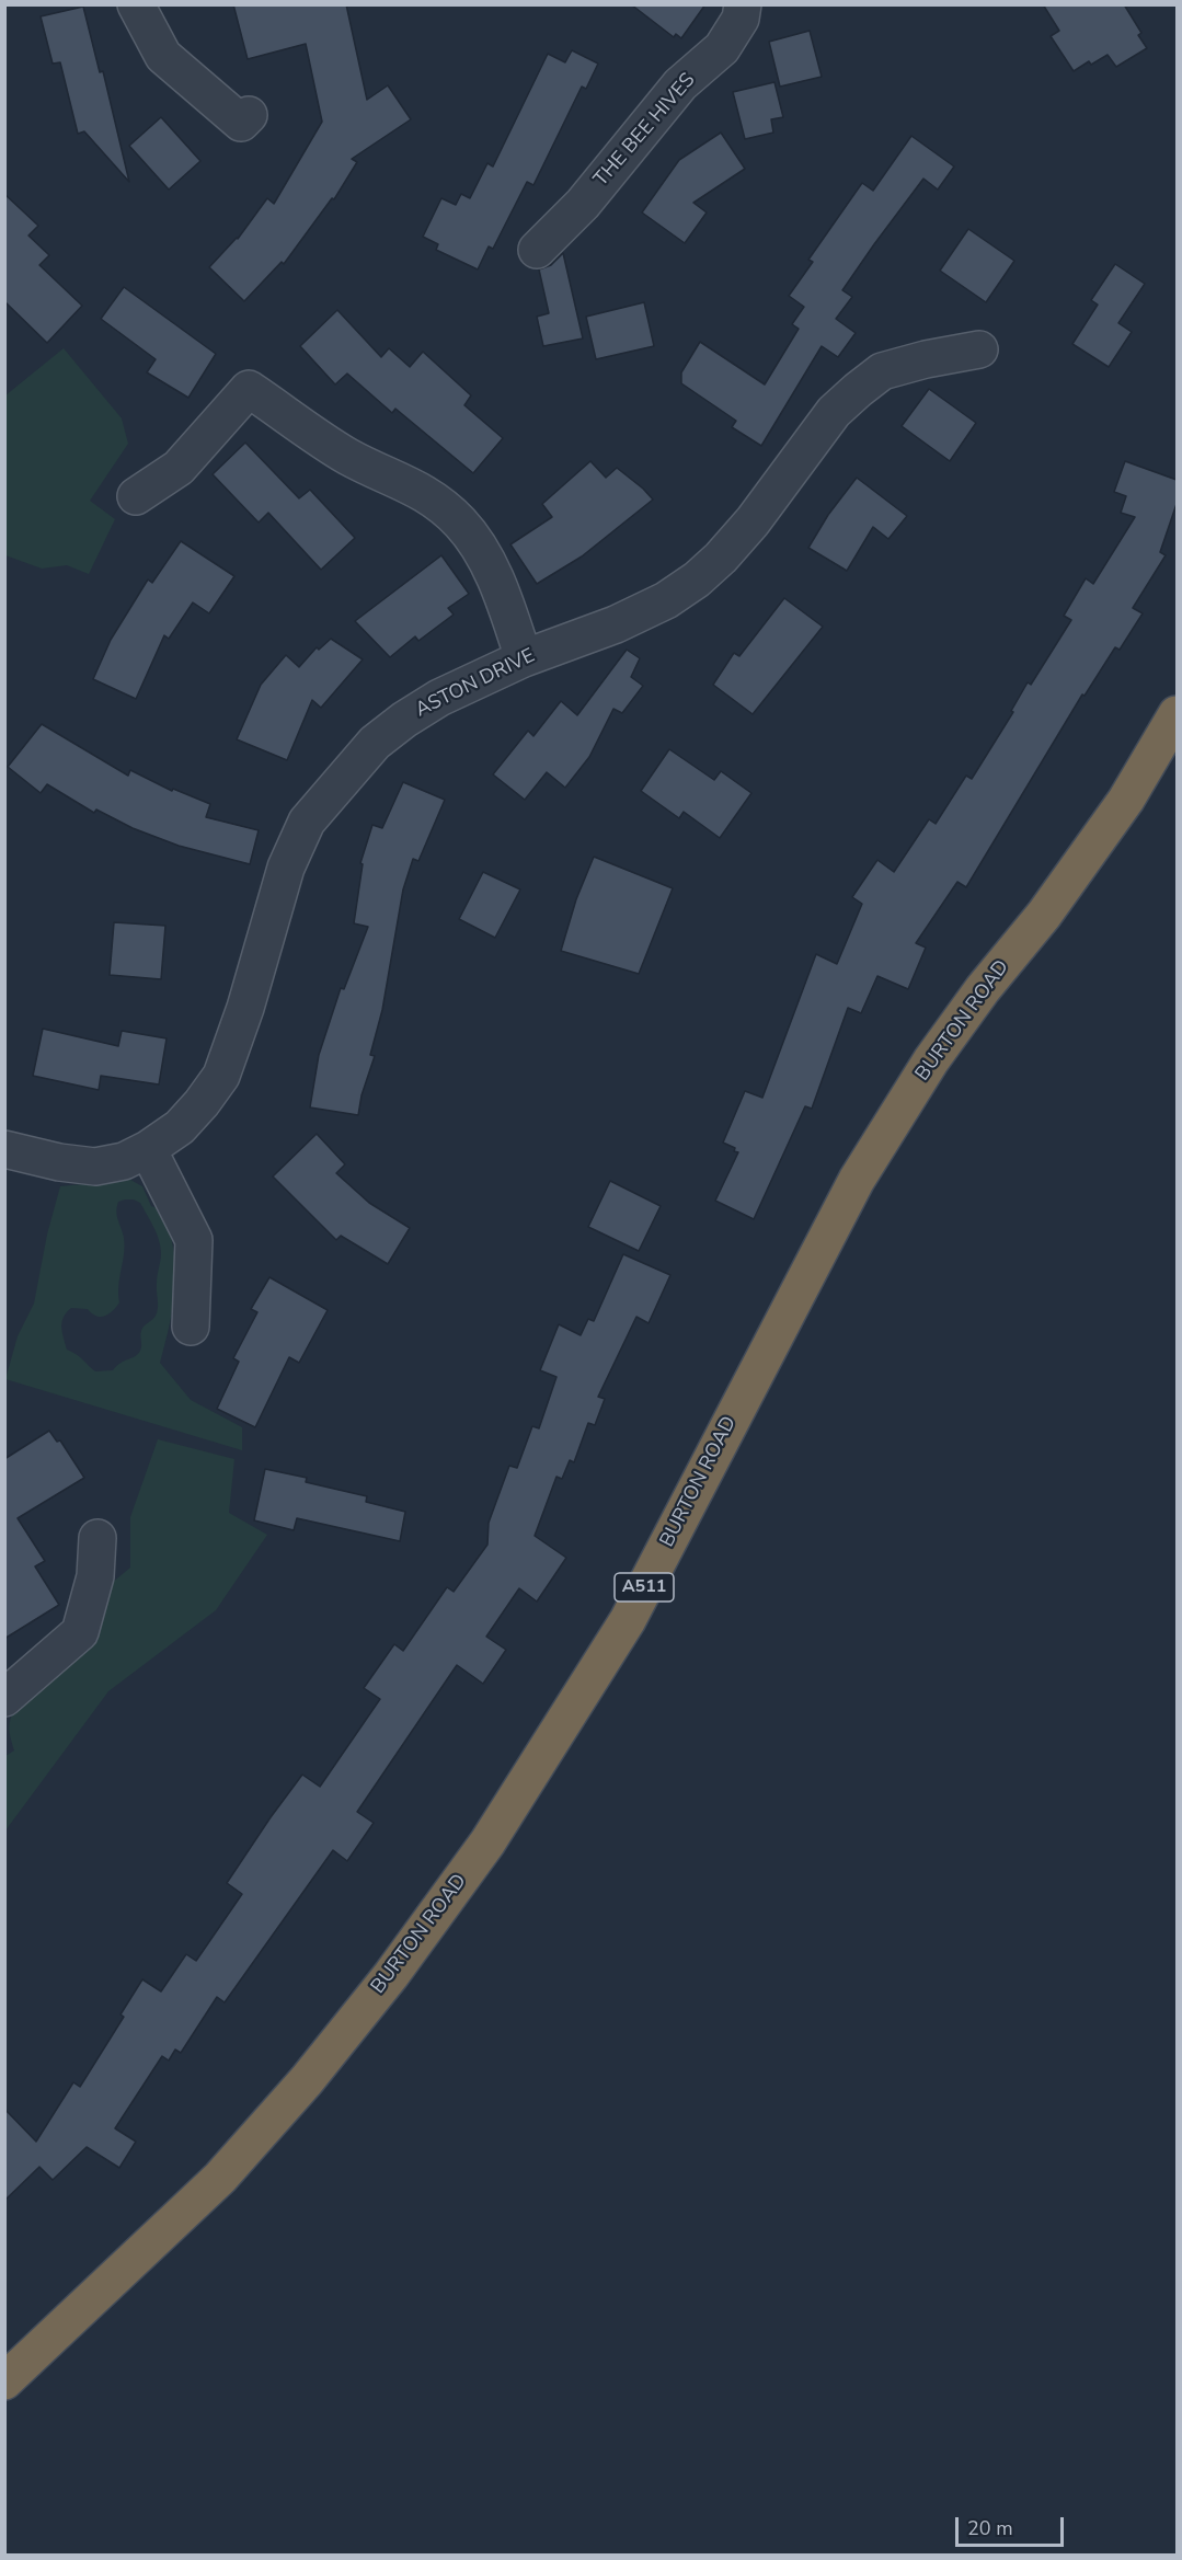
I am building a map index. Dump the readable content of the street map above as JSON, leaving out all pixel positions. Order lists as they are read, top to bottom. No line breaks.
{"streets":{"highway":["BURTON ROAD","A511"],"street":["THE BEE HIVES","ASTON DRIVE"]},"scale_bar":"20 m"}
